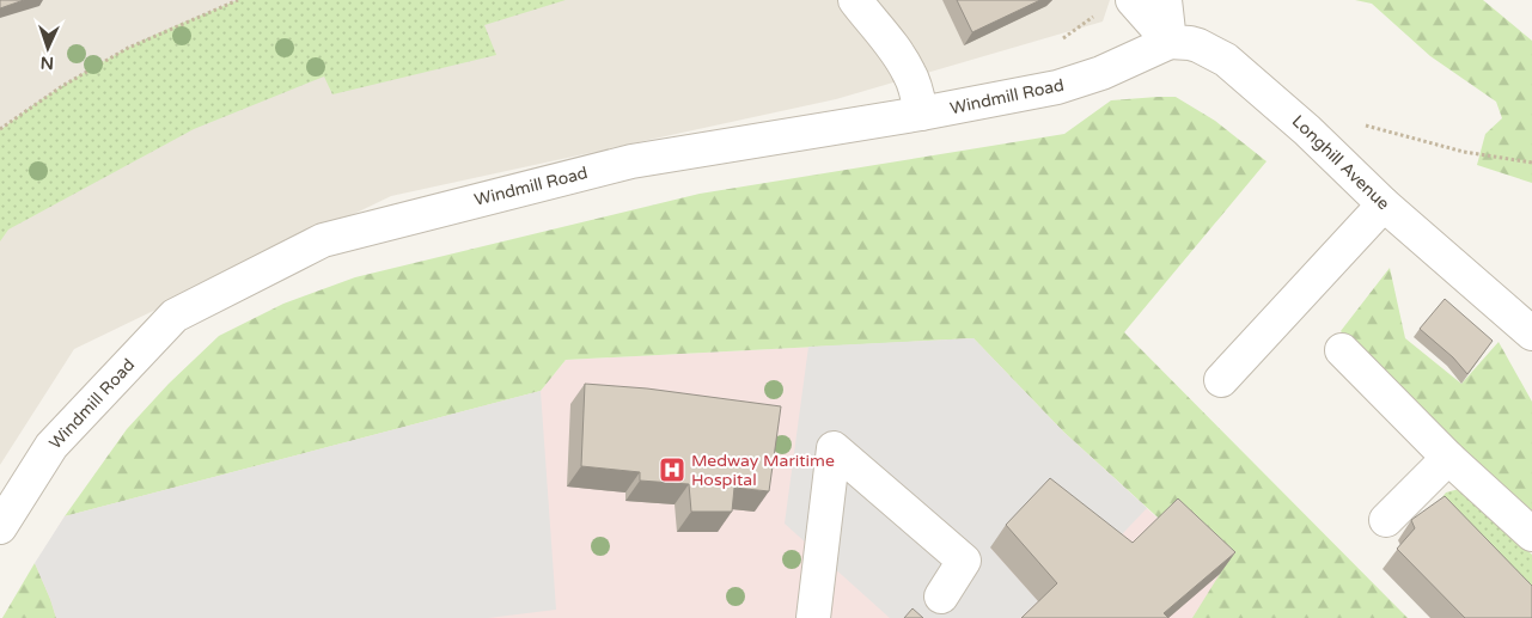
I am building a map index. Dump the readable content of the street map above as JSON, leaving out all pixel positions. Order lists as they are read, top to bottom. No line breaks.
{"streets":{"street":["Windmill Road","Longhill Avenue"]},"crossings":[["Windmill Road","Longhill Avenue"]],"places":{"hospital":["Medway Maritime Hospital"]},"north":"bottom"}
